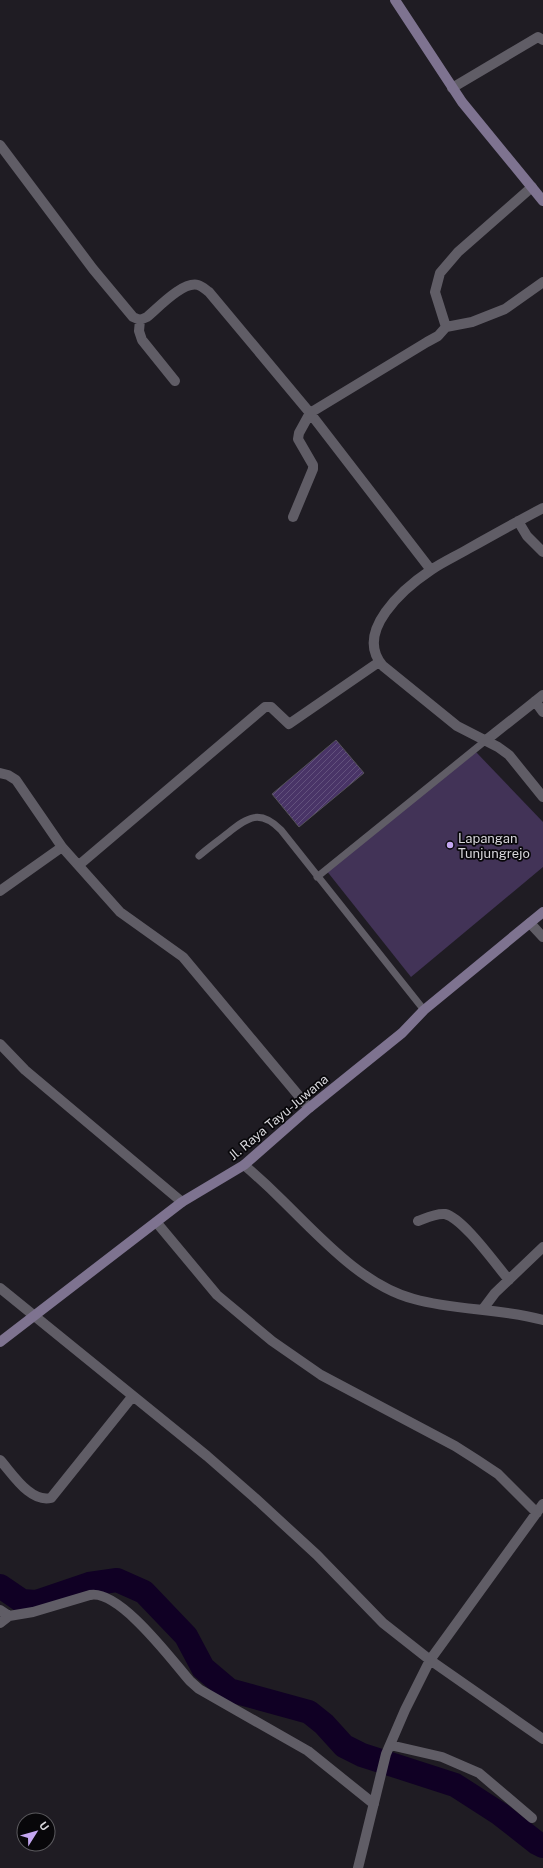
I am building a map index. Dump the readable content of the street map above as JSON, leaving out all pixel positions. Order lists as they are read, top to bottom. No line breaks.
{"streets":{"main road":["Jl. Raya Tayu-Juwana"]},"places":["Lapangan Tunjungrejo"],"north":"top right"}
